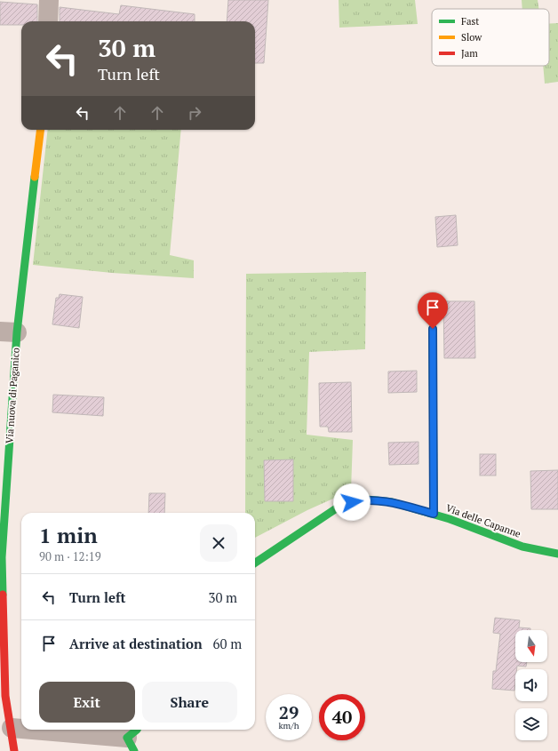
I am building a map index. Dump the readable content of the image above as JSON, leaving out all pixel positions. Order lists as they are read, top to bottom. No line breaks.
{"streets":{"street":["Via nuova di Paganico","Via delle Capanne"]},"legend":["Fast","Slow","Jam"],"north":"bottom","page":{"turn":["30 m","Turn left"],"heading":["1 min","90 m · 12:19"],"list":[{"name":"Turn left","value":"30 m"},{"name":"Arrive at destination","value":"60 m"}],"buttons":["Exit","Share"],"speed":"29 km/h","limit":"40"}}
